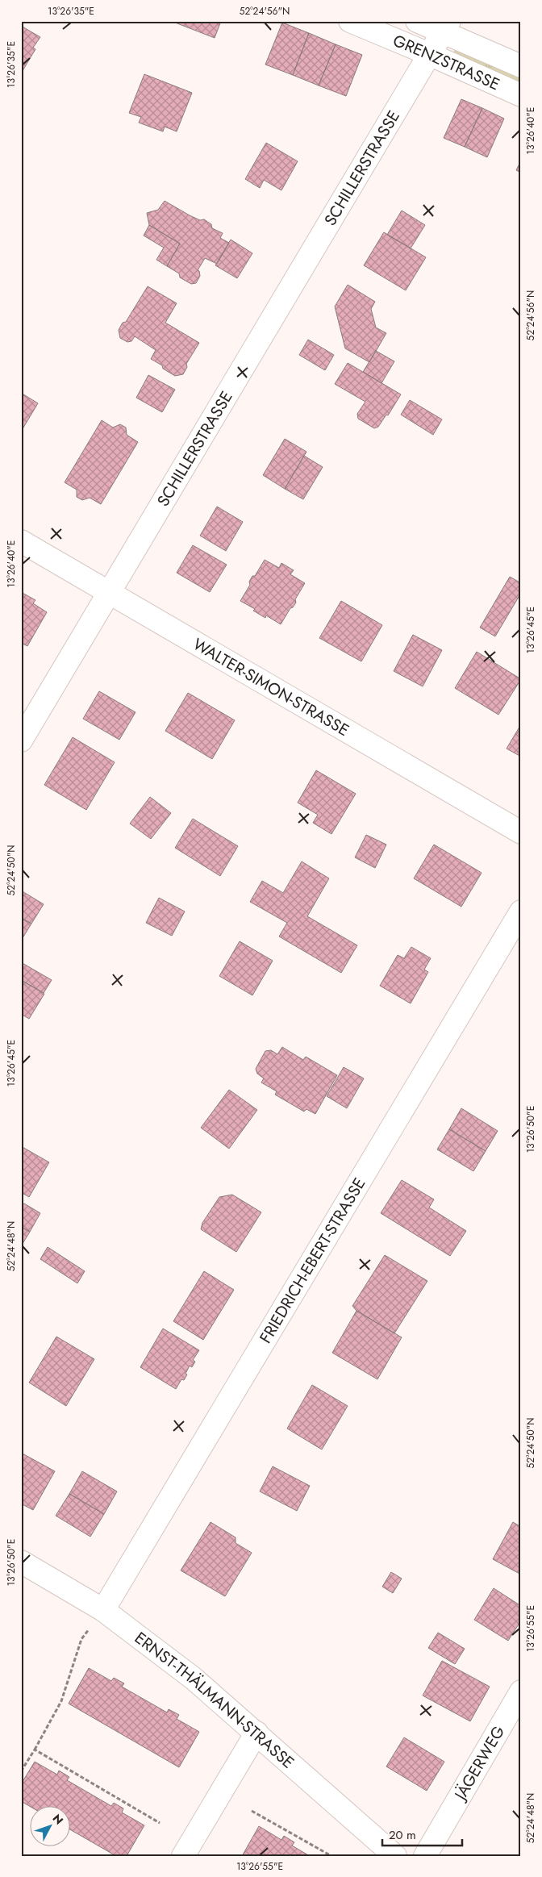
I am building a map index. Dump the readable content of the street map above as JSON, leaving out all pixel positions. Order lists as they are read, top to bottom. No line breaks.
{"streets":{"street":["GRENZSTRASSE","SCHILLERSTRASSE","WALTER-SIMON-STRASSE","FRIEDRICH-EBERT-STRASSE","ERNST-THÄLMANN-STRASSE","JÄGERWEG"]},"crossings":[["GRENZSTRASSE","SCHILLERSTRASSE"],["SCHILLERSTRASSE","WALTER-SIMON-STRASSE"],["FRIEDRICH-EBERT-STRASSE","ERNST-THÄLMANN-STRASSE"]],"scale_bar":"20 m","north":"top right","coordinates":["13°26'35\"E","52°24'56\"N","13°26'40\"E","13°26'45\"E","52°24'50\"N","13°26'50\"E","52°24'48\"N","13°26'55\"E"]}
